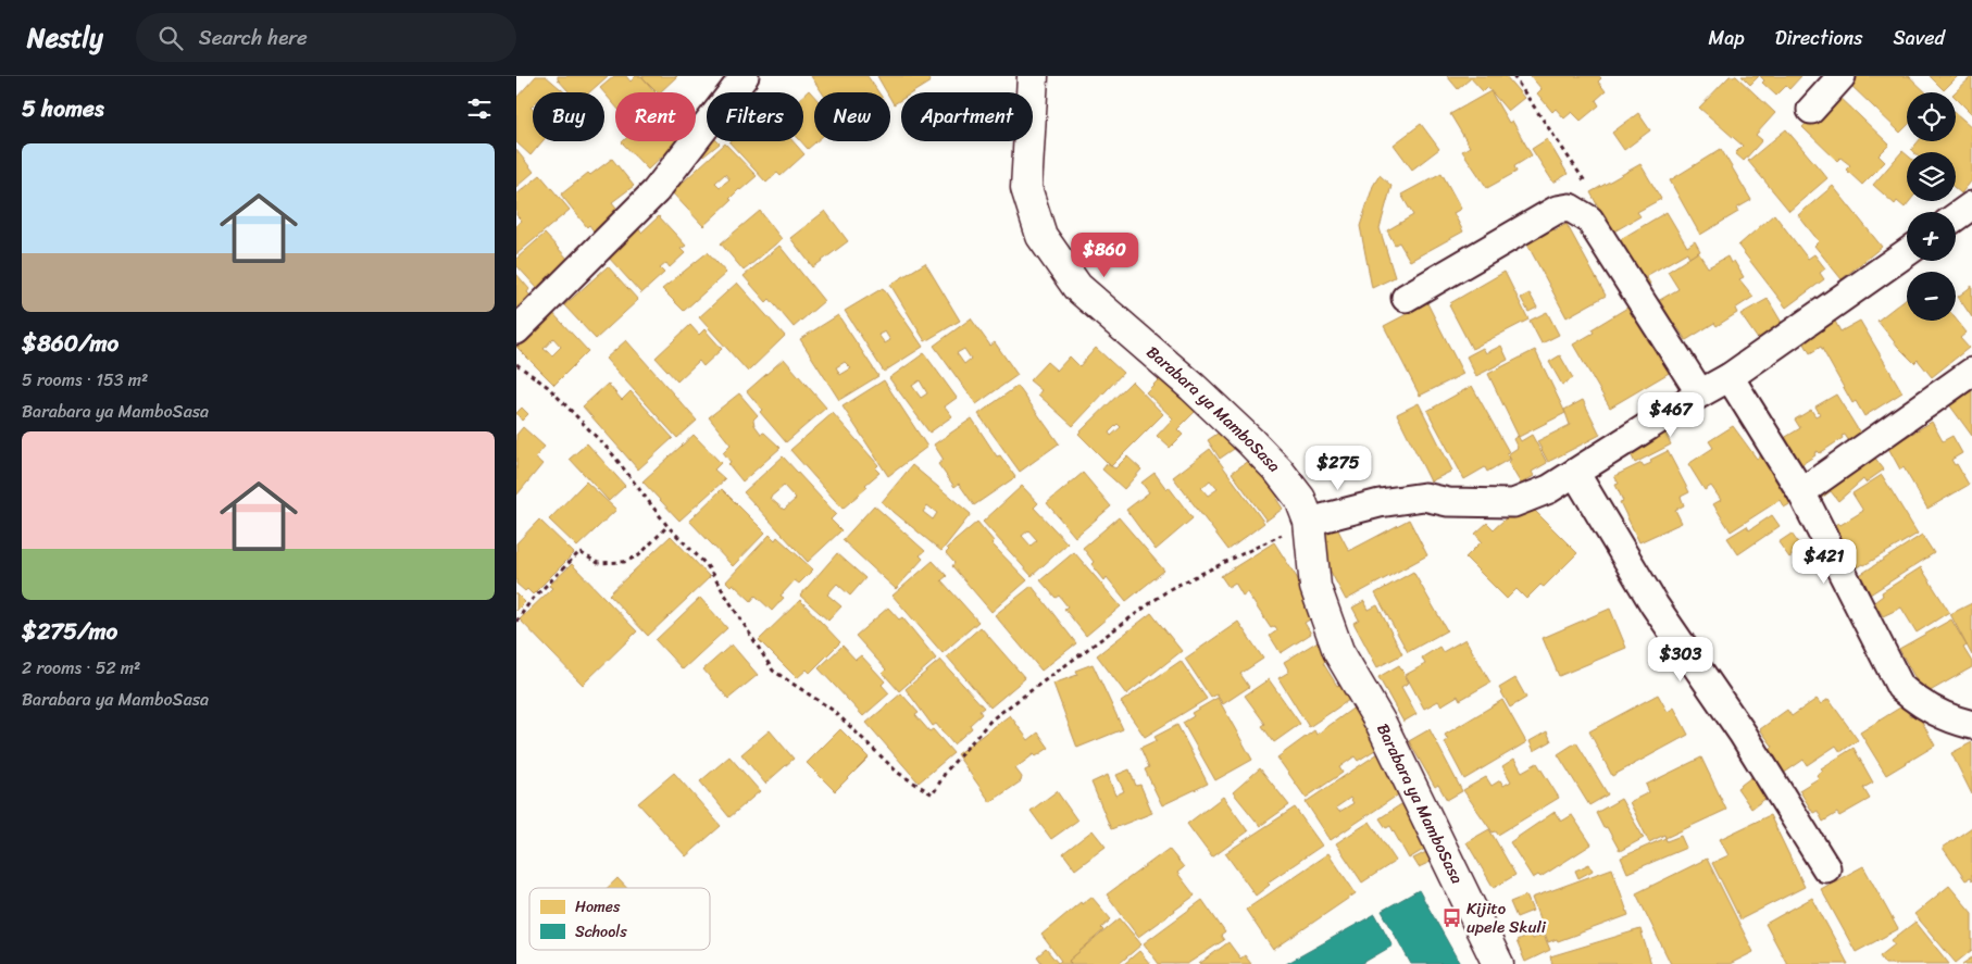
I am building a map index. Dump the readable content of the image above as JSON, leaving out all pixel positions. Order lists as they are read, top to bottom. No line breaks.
{"streets":{"street":["Barabara ya MamboSasa"]},"places":{"bus stop":["Kijito upele Skuli"]},"legend":["Homes","Schools"],"page":{"header":"Nestly","search":"Search here","nav":["Map","Directions","Saved"],"heading":"5 homes","map_buttons":["+","−"],"chip":["Buy","Rent","Filters","New","Apartment"],"list":[{"name":"$860/mo","note":"5 rooms · 153 m² · Barabara ya MamboSasa"},{"name":"$275/mo","note":"2 rooms · 52 m² · Barabara ya MamboSasa"}],"price":["$860","$467","$275","$421","$303"]}}
